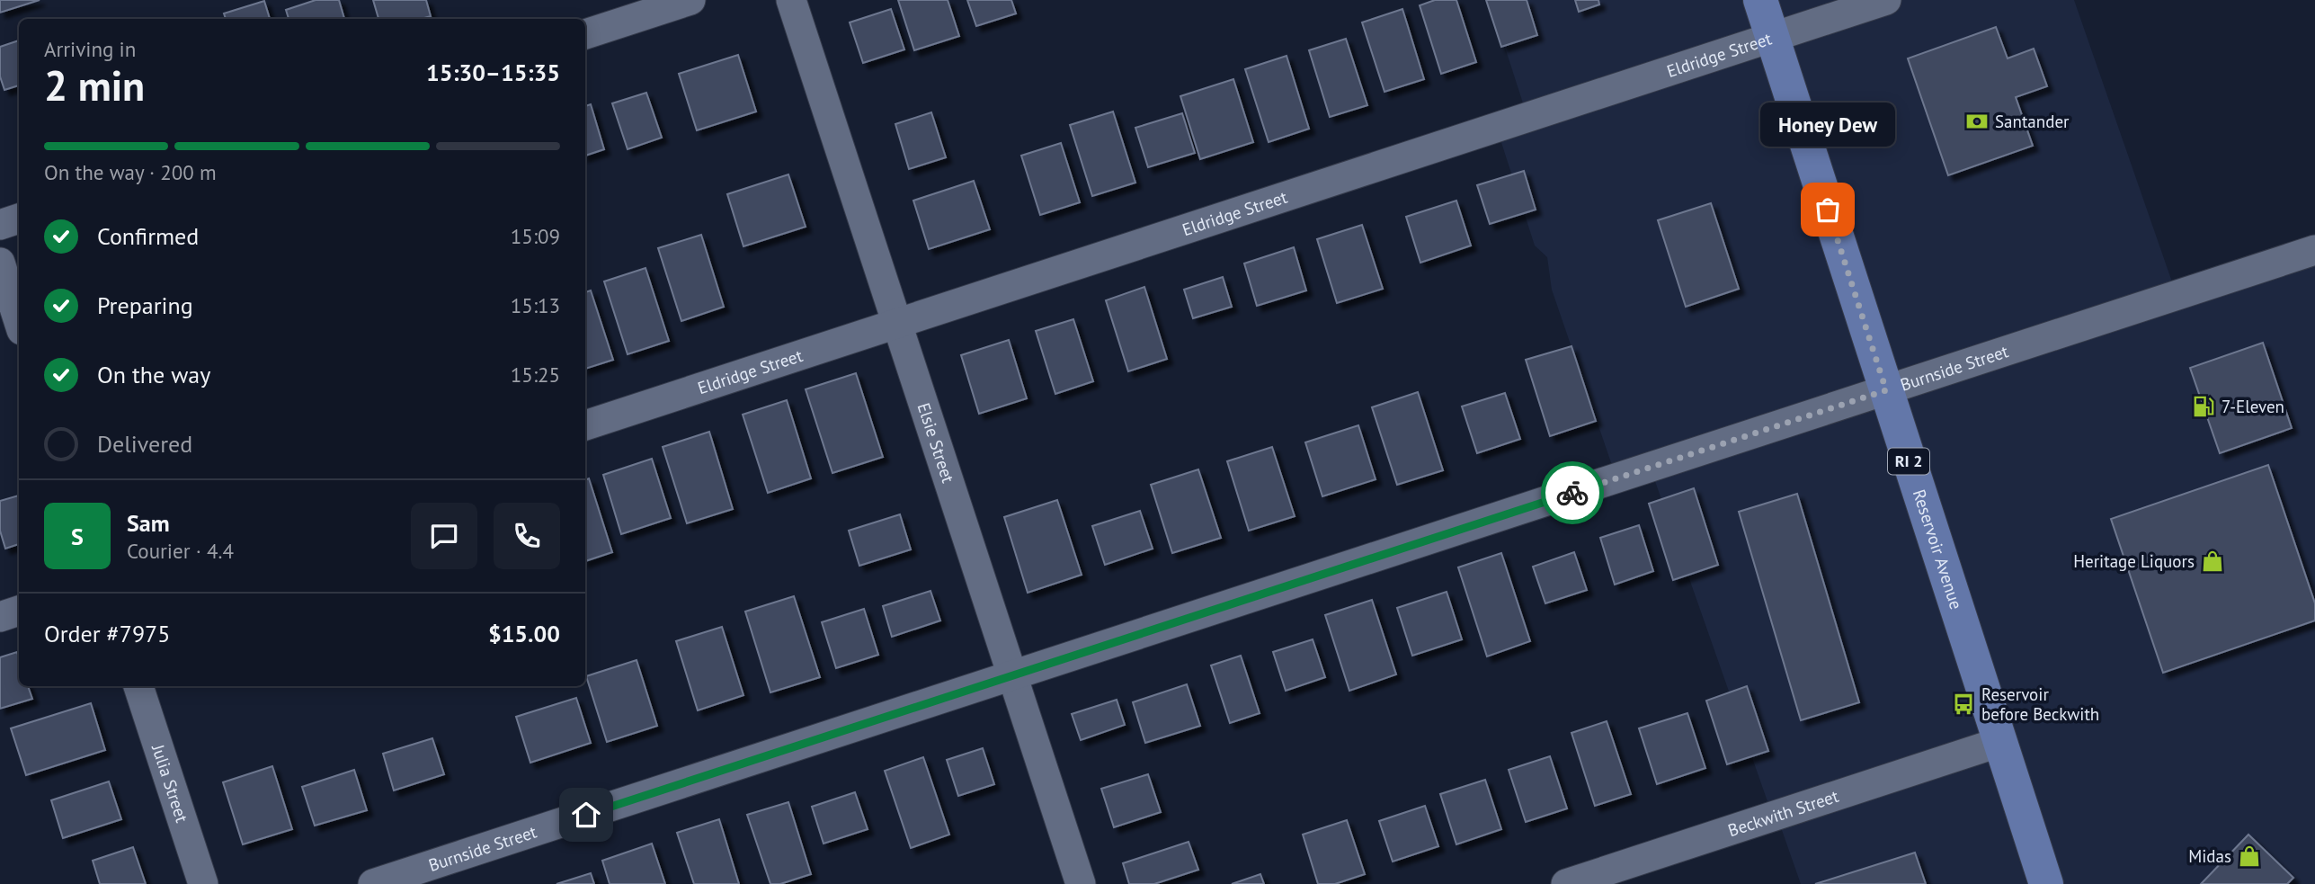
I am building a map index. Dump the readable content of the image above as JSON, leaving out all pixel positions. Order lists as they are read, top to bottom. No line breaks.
{"streets":{"main road":["RI 2","Reservoir Avenue"],"street":["Eldridge Street","Burnside Street","Elsie Street","Julia Street","Beckwith Street"]},"crossings":[["Eldridge Street","Elsie Street"],["Eldridge Street","Reservoir Avenue"],["Burnside Street","Elsie Street"],["Burnside Street","Reservoir Avenue"],["Reservoir Avenue","Beckwith Street"]],"places":{"bank":["Santander"],"other":["Honey Dew"],"fuel station":["7-Eleven"],"shop":["Heritage Liquors","Midas"],"bus stop":["Reservoir before Beckwith"]},"page":{"heading":["2 min","Arriving in","15:30–15:35"],"panel":["Sam","Courier · 4.4","Order #7975","$15.00"],"bubble":"Honey Dew","bar":"On the way · 200 m","list":[["Confirmed","15:09"],["Preparing","15:13"],["On the way","15:25"],"Delivered"],"round":"S"}}
